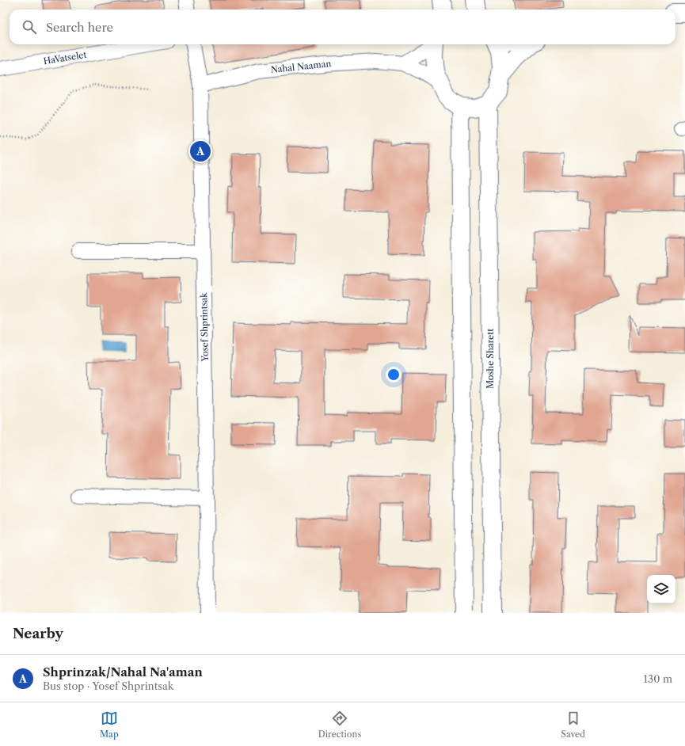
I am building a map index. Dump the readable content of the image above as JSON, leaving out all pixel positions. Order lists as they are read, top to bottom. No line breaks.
{"streets":{"street":["HaVatselet","Nahal Naaman","Yosef Shprintsak","Moshe Sharett"]},"crossings":[["Nahal Naaman","Yosef Shprintsak"]],"page":{"search":"Search here","pins":"A","heading":"Nearby","list":[{"mark":"A","name":"Shprinzak/Nahal Na'aman","note":"Bus stop · Yosef Shprintsak","value":"130 m"}],"nav":["Map","Directions","Saved"]}}
